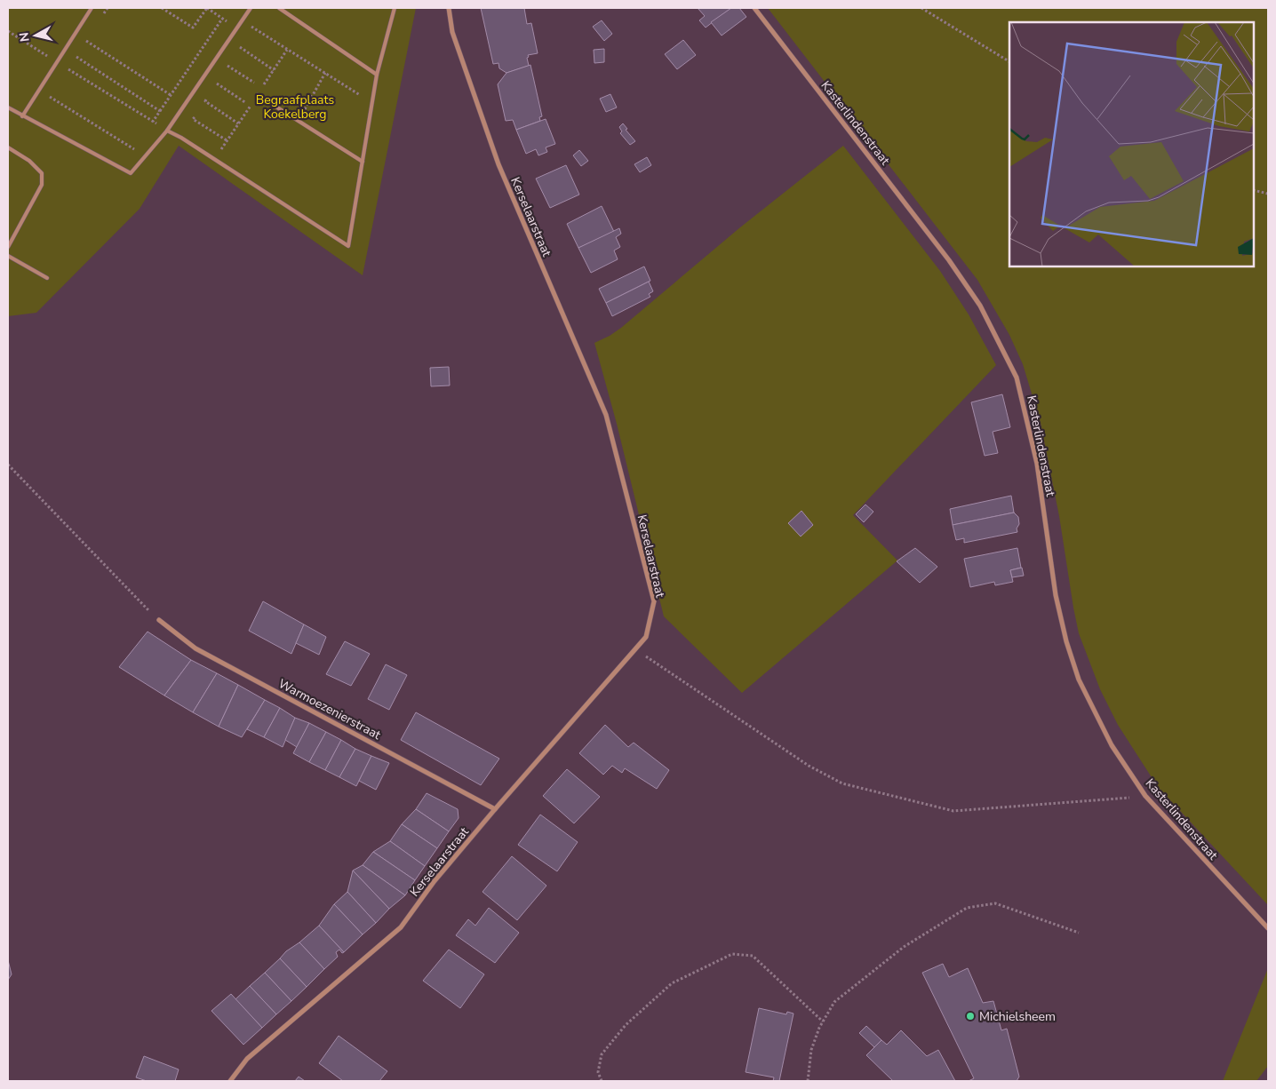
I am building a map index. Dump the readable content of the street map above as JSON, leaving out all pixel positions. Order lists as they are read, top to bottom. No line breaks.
{"streets":{"street":["Kasterlindenstraat","Kerselaarstraat","Warmoezenierstraat"]},"crossings":[["Kerselaarstraat","Warmoezenierstraat"]],"parks":["Begraafplaats Koekelberg"],"places":["Michielsheem"],"north":"left"}
